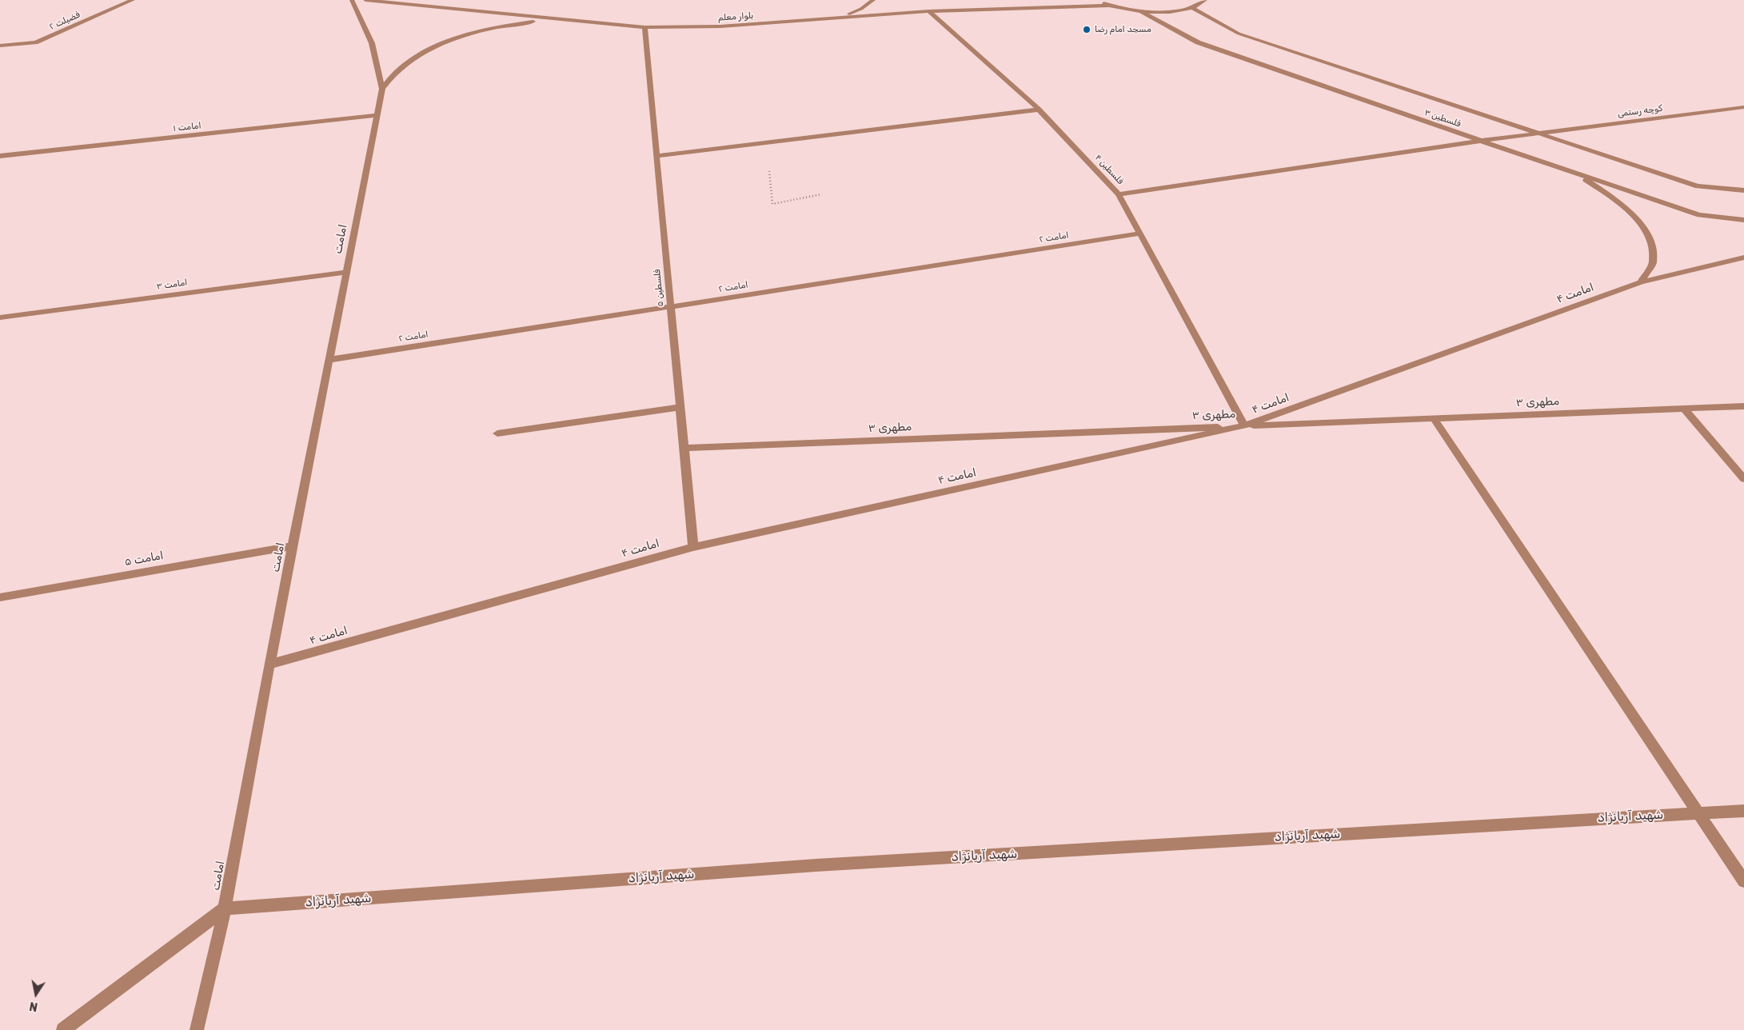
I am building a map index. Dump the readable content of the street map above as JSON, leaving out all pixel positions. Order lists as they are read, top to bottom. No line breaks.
{"streets":{"street":["بلوار معلم","فضیلت ۲","کوچه رستمی","فلسطین ۳","امامت ۱","فلسطین ۴","امامت ۲","امامت","امامت ۳","فلسطین ۵","امامت ۴","مطهری ۳","امامت ۵","شهید آریانژاد"]},"crossings":[["بلوار معلم","فلسطین ۴"],["بلوار معلم","فلسطین ۵"],["کوچه رستمی","فلسطین ۳"],["کوچه رستمی","فلسطین ۴"],["امامت ۱","امامت"],["فلسطین ۴","امامت ۲"],["فلسطین ۴","امامت ۴"],["فلسطین ۴","مطهری ۳"],["امامت ۲","امامت"],["امامت ۲","فلسطین ۵"],["امامت","امامت ۳"],["امامت","امامت ۴"],["امامت","امامت ۵"],["امامت","شهید آریانژاد"],["فلسطین ۵","امامت ۴"],["فلسطین ۵","مطهری ۳"],["امامت ۴","مطهری ۳"]],"places":["مسجد امام رضا"],"north":"bottom"}
